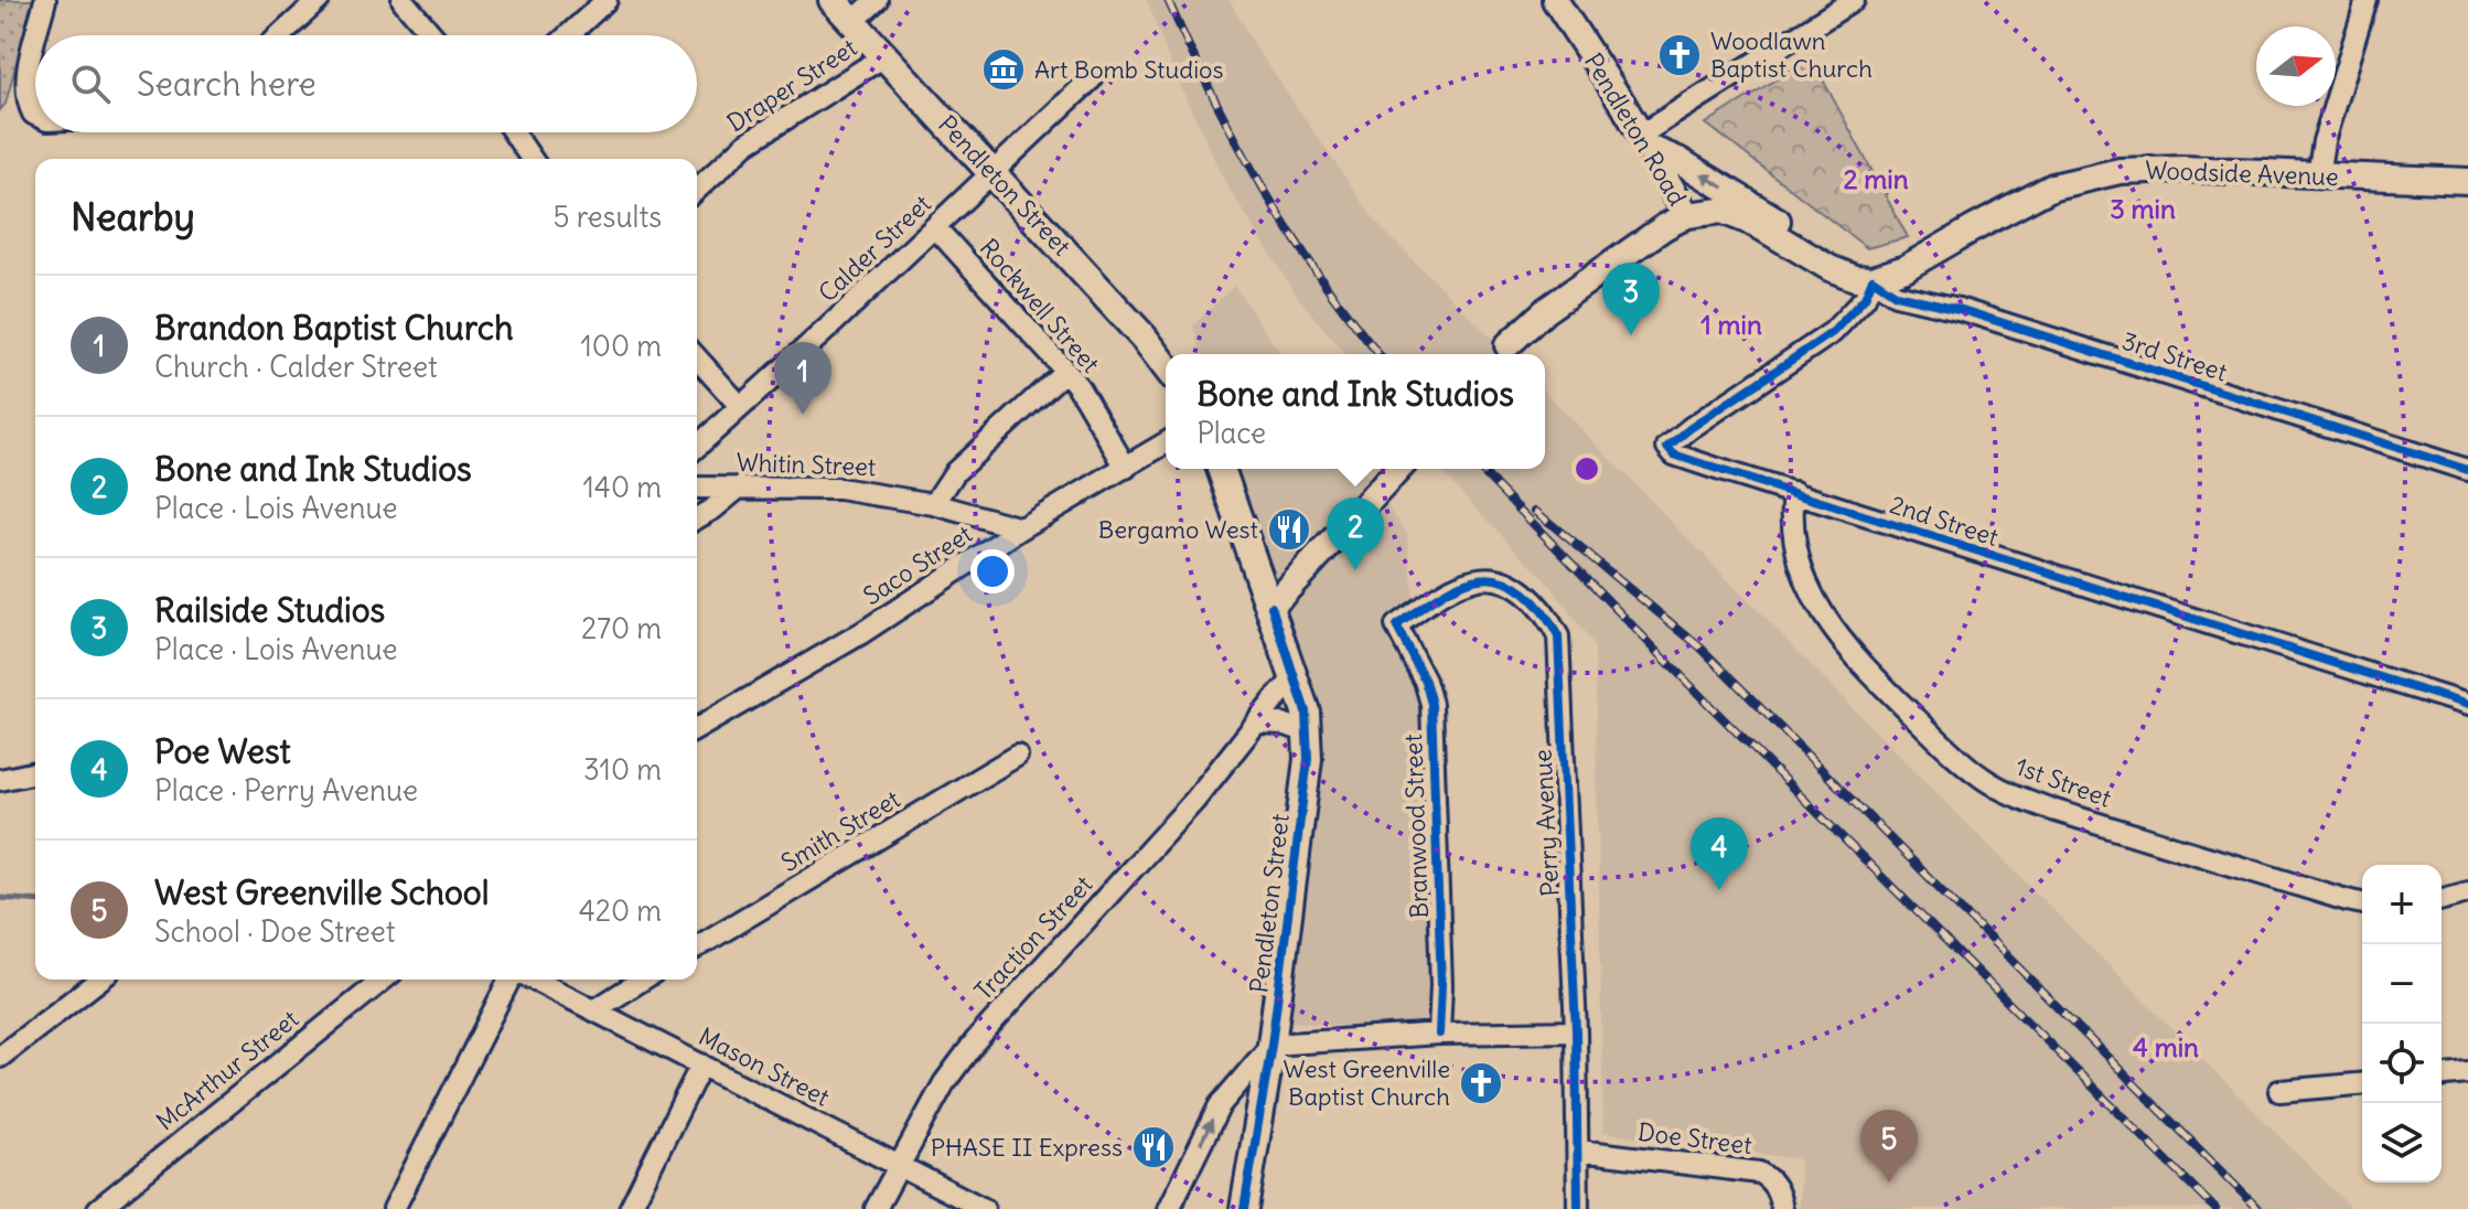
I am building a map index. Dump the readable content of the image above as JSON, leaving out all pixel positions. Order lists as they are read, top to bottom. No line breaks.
{"streets":{"main road":["Pendleton Street"],"street":["Draper Street","Pendleton Road","Woodside Avenue","Calder Street","Rockwell Street","3rd Street","Whitin Street","2nd Street","Saco Street","1st Street","Perry Avenue","Branwood Street","Smith Street","Traction Street","Mason Street","McArthur Street","Doe Street"]},"crossings":[["Draper Street","Pendleton Street"],["Woodside Avenue","3rd Street"],["Woodside Avenue","2nd Street"],["Pendleton Street","Calder Street"],["Pendleton Street","Traction Street"],["Calder Street","Rockwell Street"],["Rockwell Street","Saco Street"],["3rd Street","2nd Street"],["Whitin Street","Saco Street"],["2nd Street","1st Street"],["Perry Avenue","Branwood Street"],["Perry Avenue","Doe Street"],["Traction Street","Mason Street"]],"places":{"church":["Woodlawn Baptist Church","West Greenville Baptist Church"],"museum":["Art Bomb Studios"],"restaurant":["Bergamo West","PHASE II Express"]},"north":"right","page":{"search":"Search here","heading":["Nearby","5 results"],"pins":["3","1","2","4","5"],"list":[{"mark":"1","name":"Brandon Baptist Church","note":"Church · Calder Street","value":"100 m"},{"mark":"2","name":"Bone and Ink Studios","note":"Place · Lois Avenue","value":"140 m"},{"mark":"3","name":"Railside Studios","note":"Place · Lois Avenue","value":"270 m"},{"mark":"4","name":"Poe West","note":"Place · Perry Avenue","value":"310 m"},{"mark":"5","name":"West Greenville School","note":"School · Doe Street","value":"420 m"}],"popup":["Bone and Ink Studios","Place"],"map_buttons":["+","−"]},"rings":["2 min","3 min","1 min","4 min"]}
